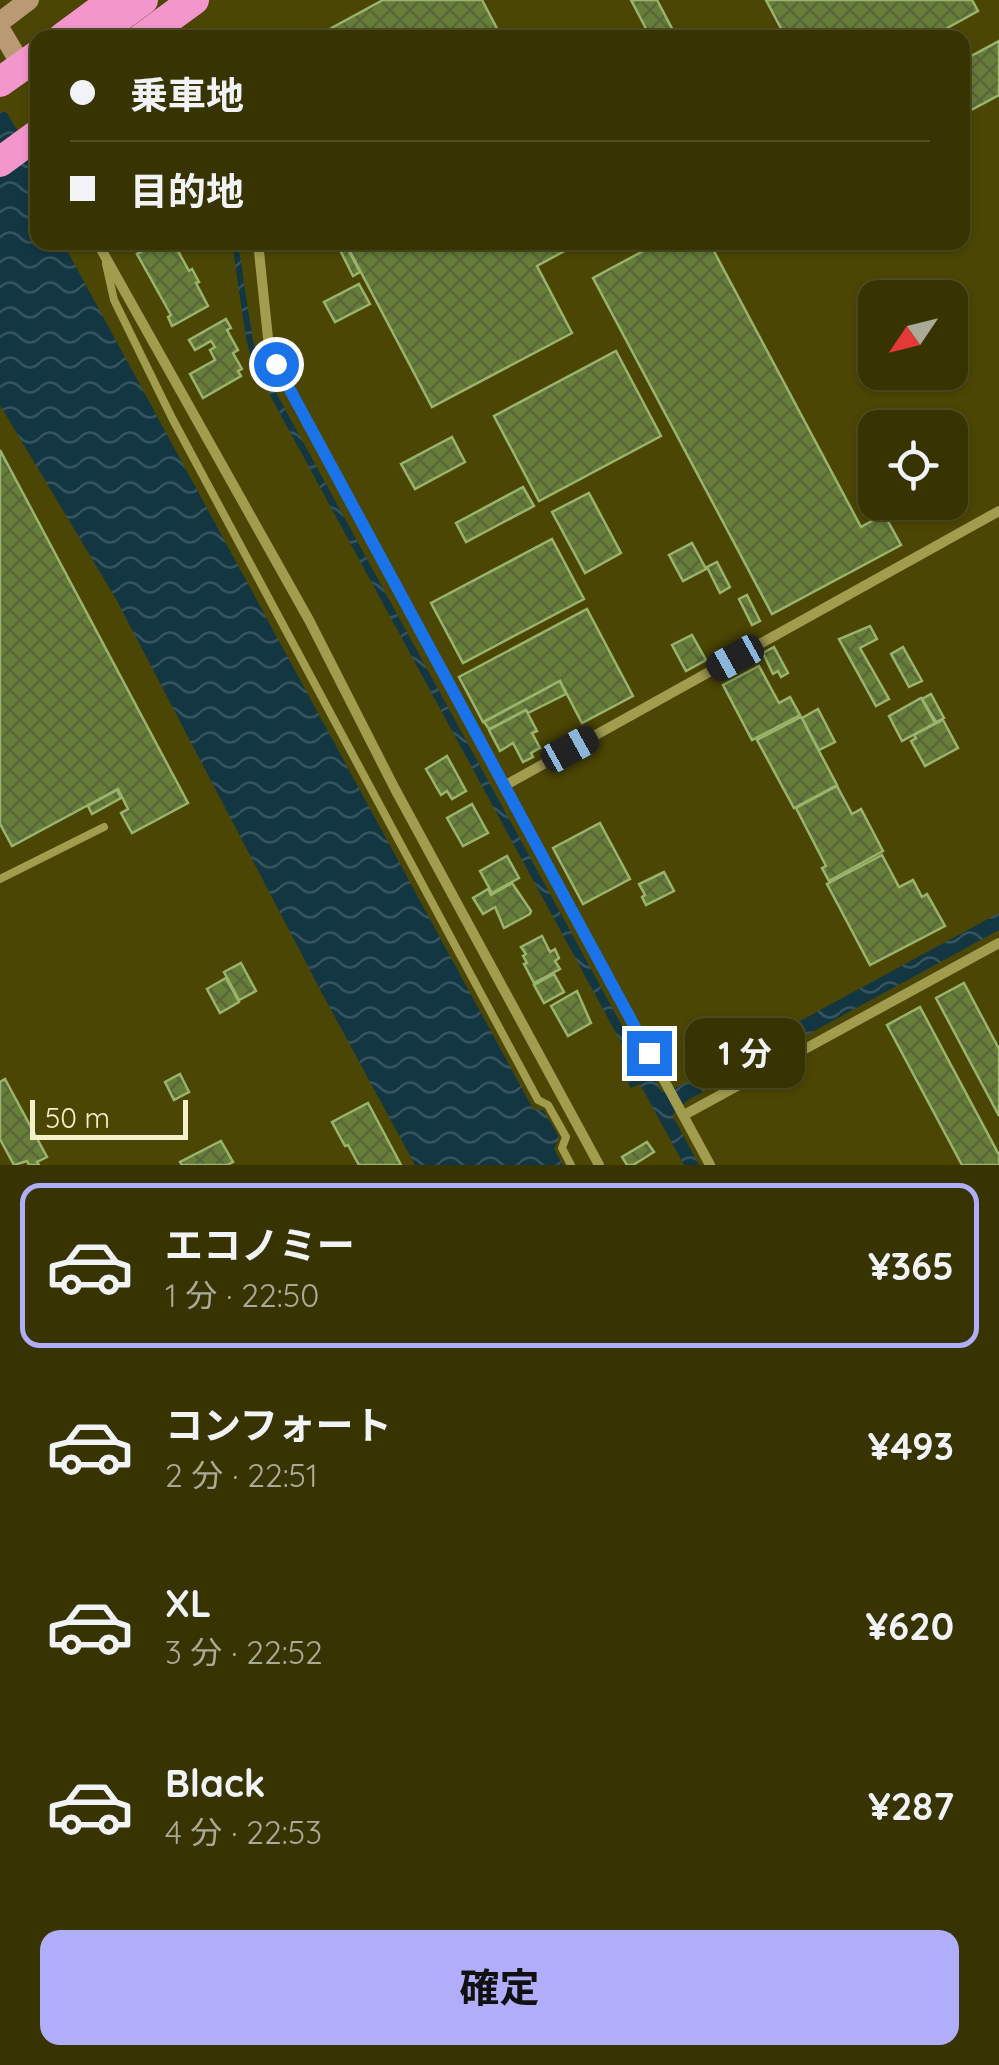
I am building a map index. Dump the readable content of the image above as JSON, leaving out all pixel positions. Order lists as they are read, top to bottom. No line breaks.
{"scale_bar":"50 m","north":"bottom left","page":{"banner":["乗車地","目的地"],"bubble":"1 分","scale":"50 m","list":[{"name":"エコノミー","note":"1 分 · 22:50","value":"¥365"},{"name":"コンフォート","note":"2 分 · 22:51","value":"¥493"},{"name":"XL","note":"3 分 · 22:52","value":"¥620"},{"name":"Black","note":"4 分 · 22:53","value":"¥287"}],"buttons":"確定"}}
